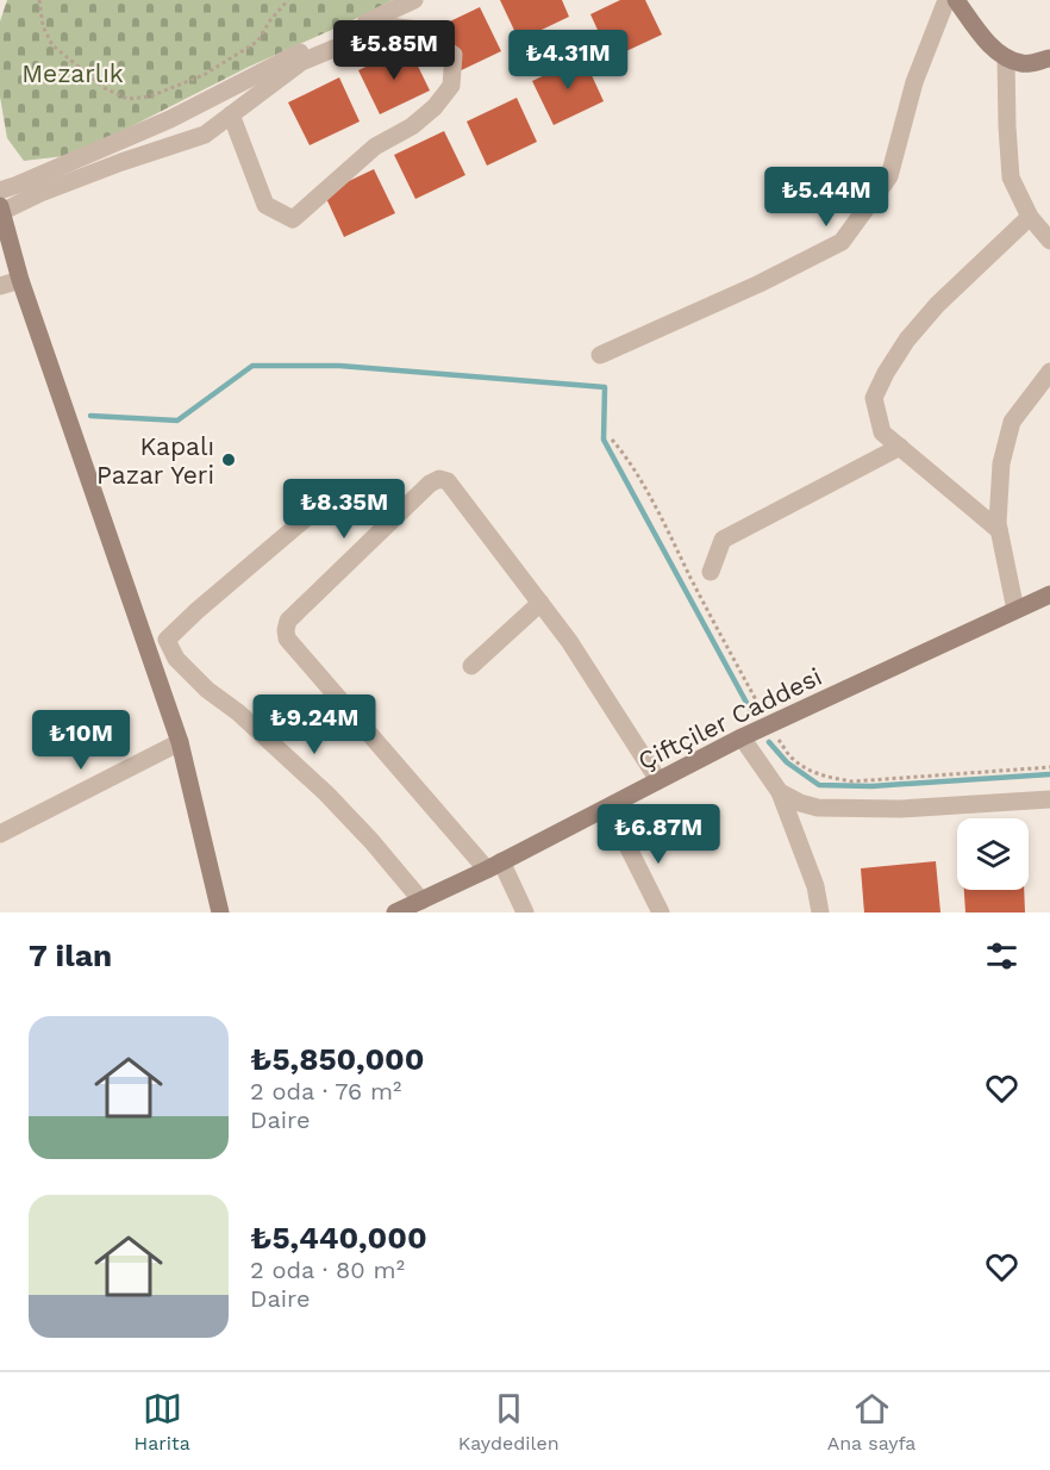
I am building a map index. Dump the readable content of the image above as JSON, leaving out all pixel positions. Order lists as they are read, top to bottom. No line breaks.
{"streets":{"street":["Çiftçiler Caddesi"]},"parks":["Mezarlık"],"places":["Kapalı Pazar Yeri"],"page":{"price":["₺5.85M","₺4.31M","₺5.44M","₺8.35M","₺9.24M","₺10M","₺6.87M"],"heading":"7 ilan","list":[{"name":"₺5,850,000","note":"2 oda · 76 m² · Daire"},{"name":"₺5,440,000","note":"2 oda · 80 m² · Daire"}],"tabs":["Harita","Kaydedilen","Ana sayfa"]}}
